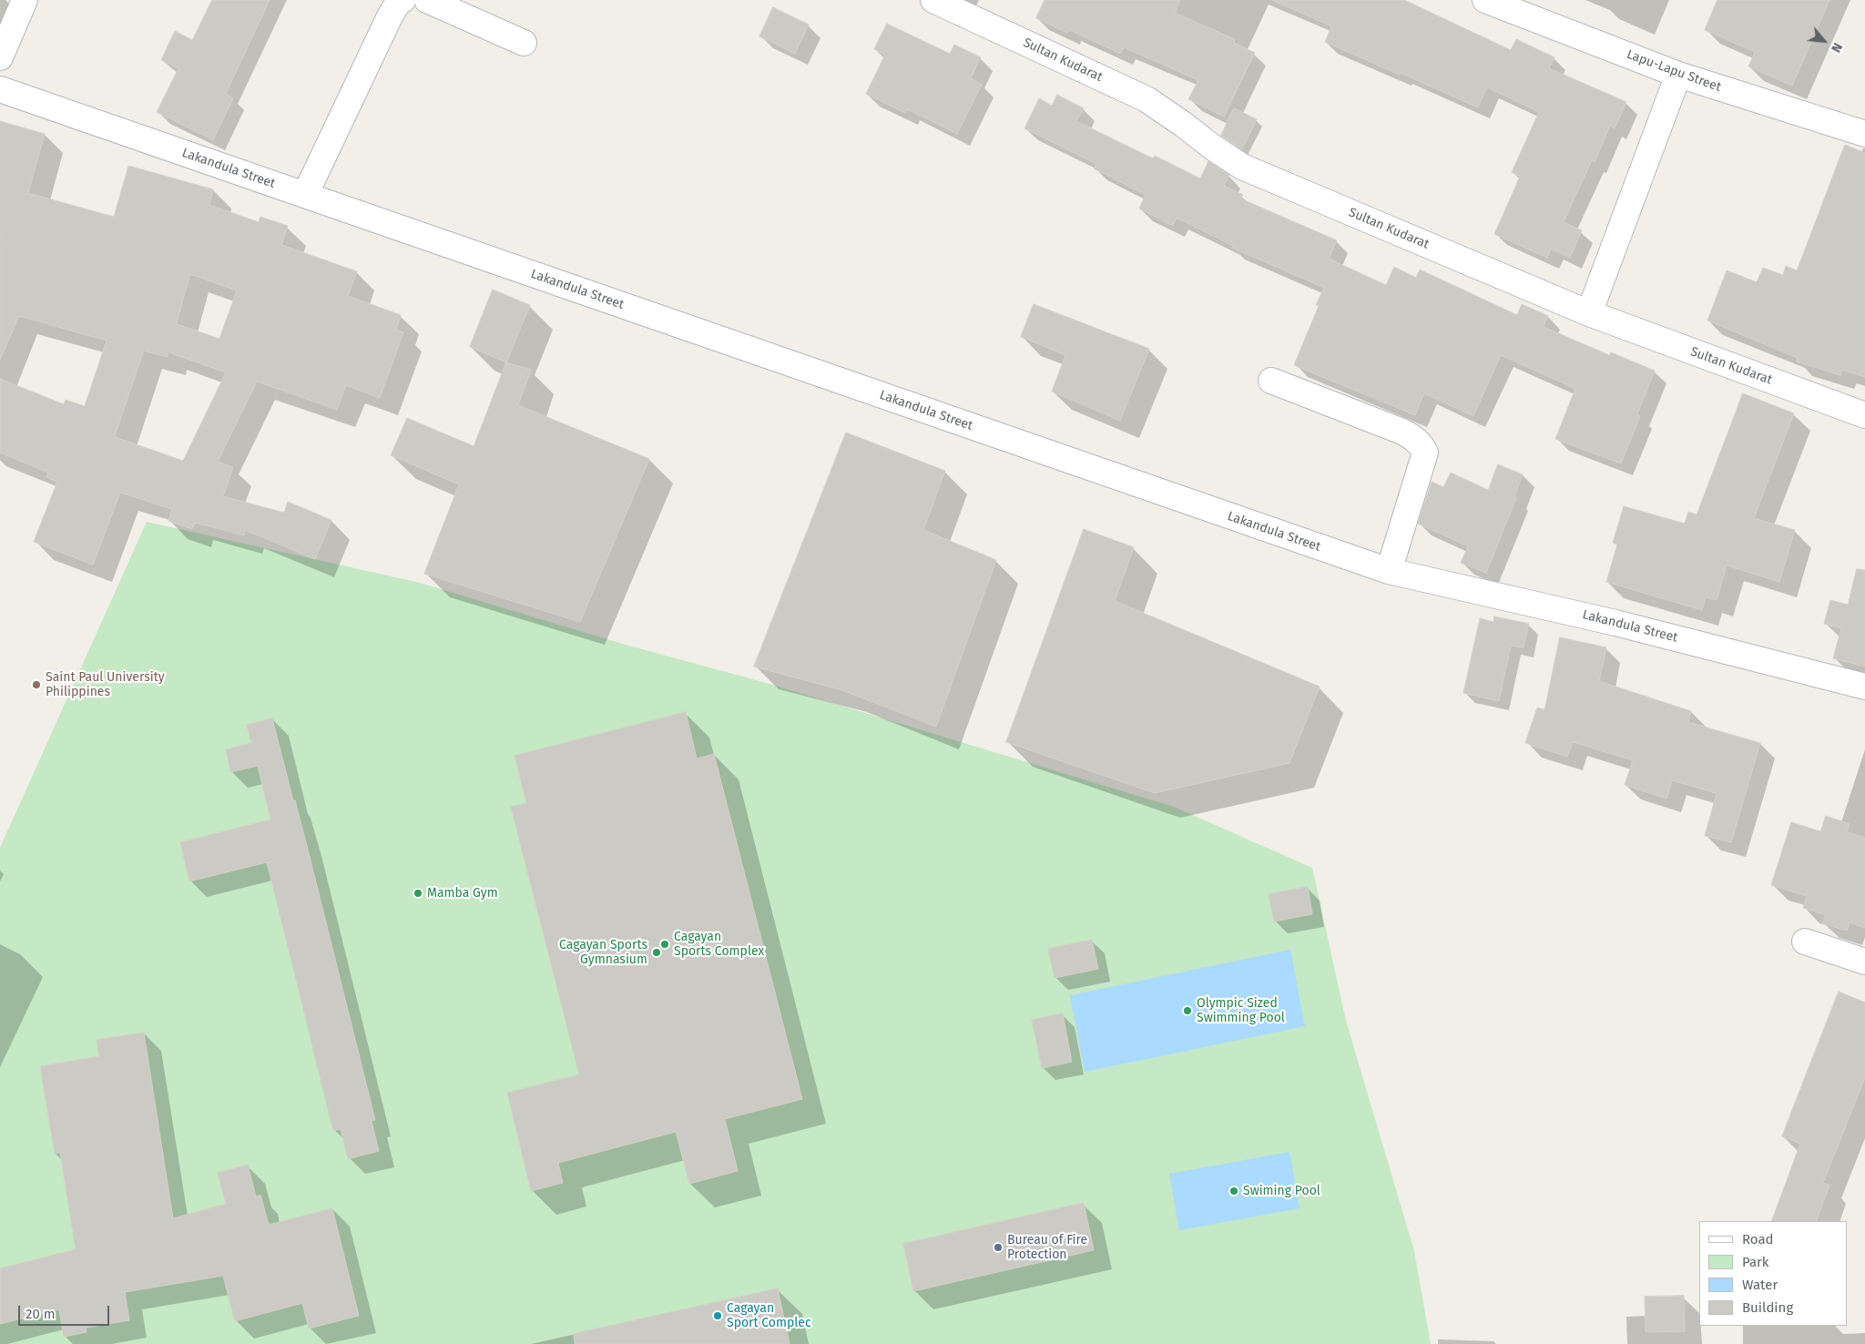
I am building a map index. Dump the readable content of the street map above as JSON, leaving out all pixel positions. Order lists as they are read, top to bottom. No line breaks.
{"streets":{"street":["Sultan Kudarat","Lapu-Lapu Street","Lakandula Street"]},"places":["Saint Paul University Philippines","Mamba Gym","Cagayan Sports Complex","Cagayan Sports Gymnasium","Olympic Sized Swimming Pool","Swiming Pool","Bureau of Fire Protection","Cagayan Sport Complec"],"legend":["Road","Park","Water","Building"],"scale_bar":"20 m","north":"bottom right"}
